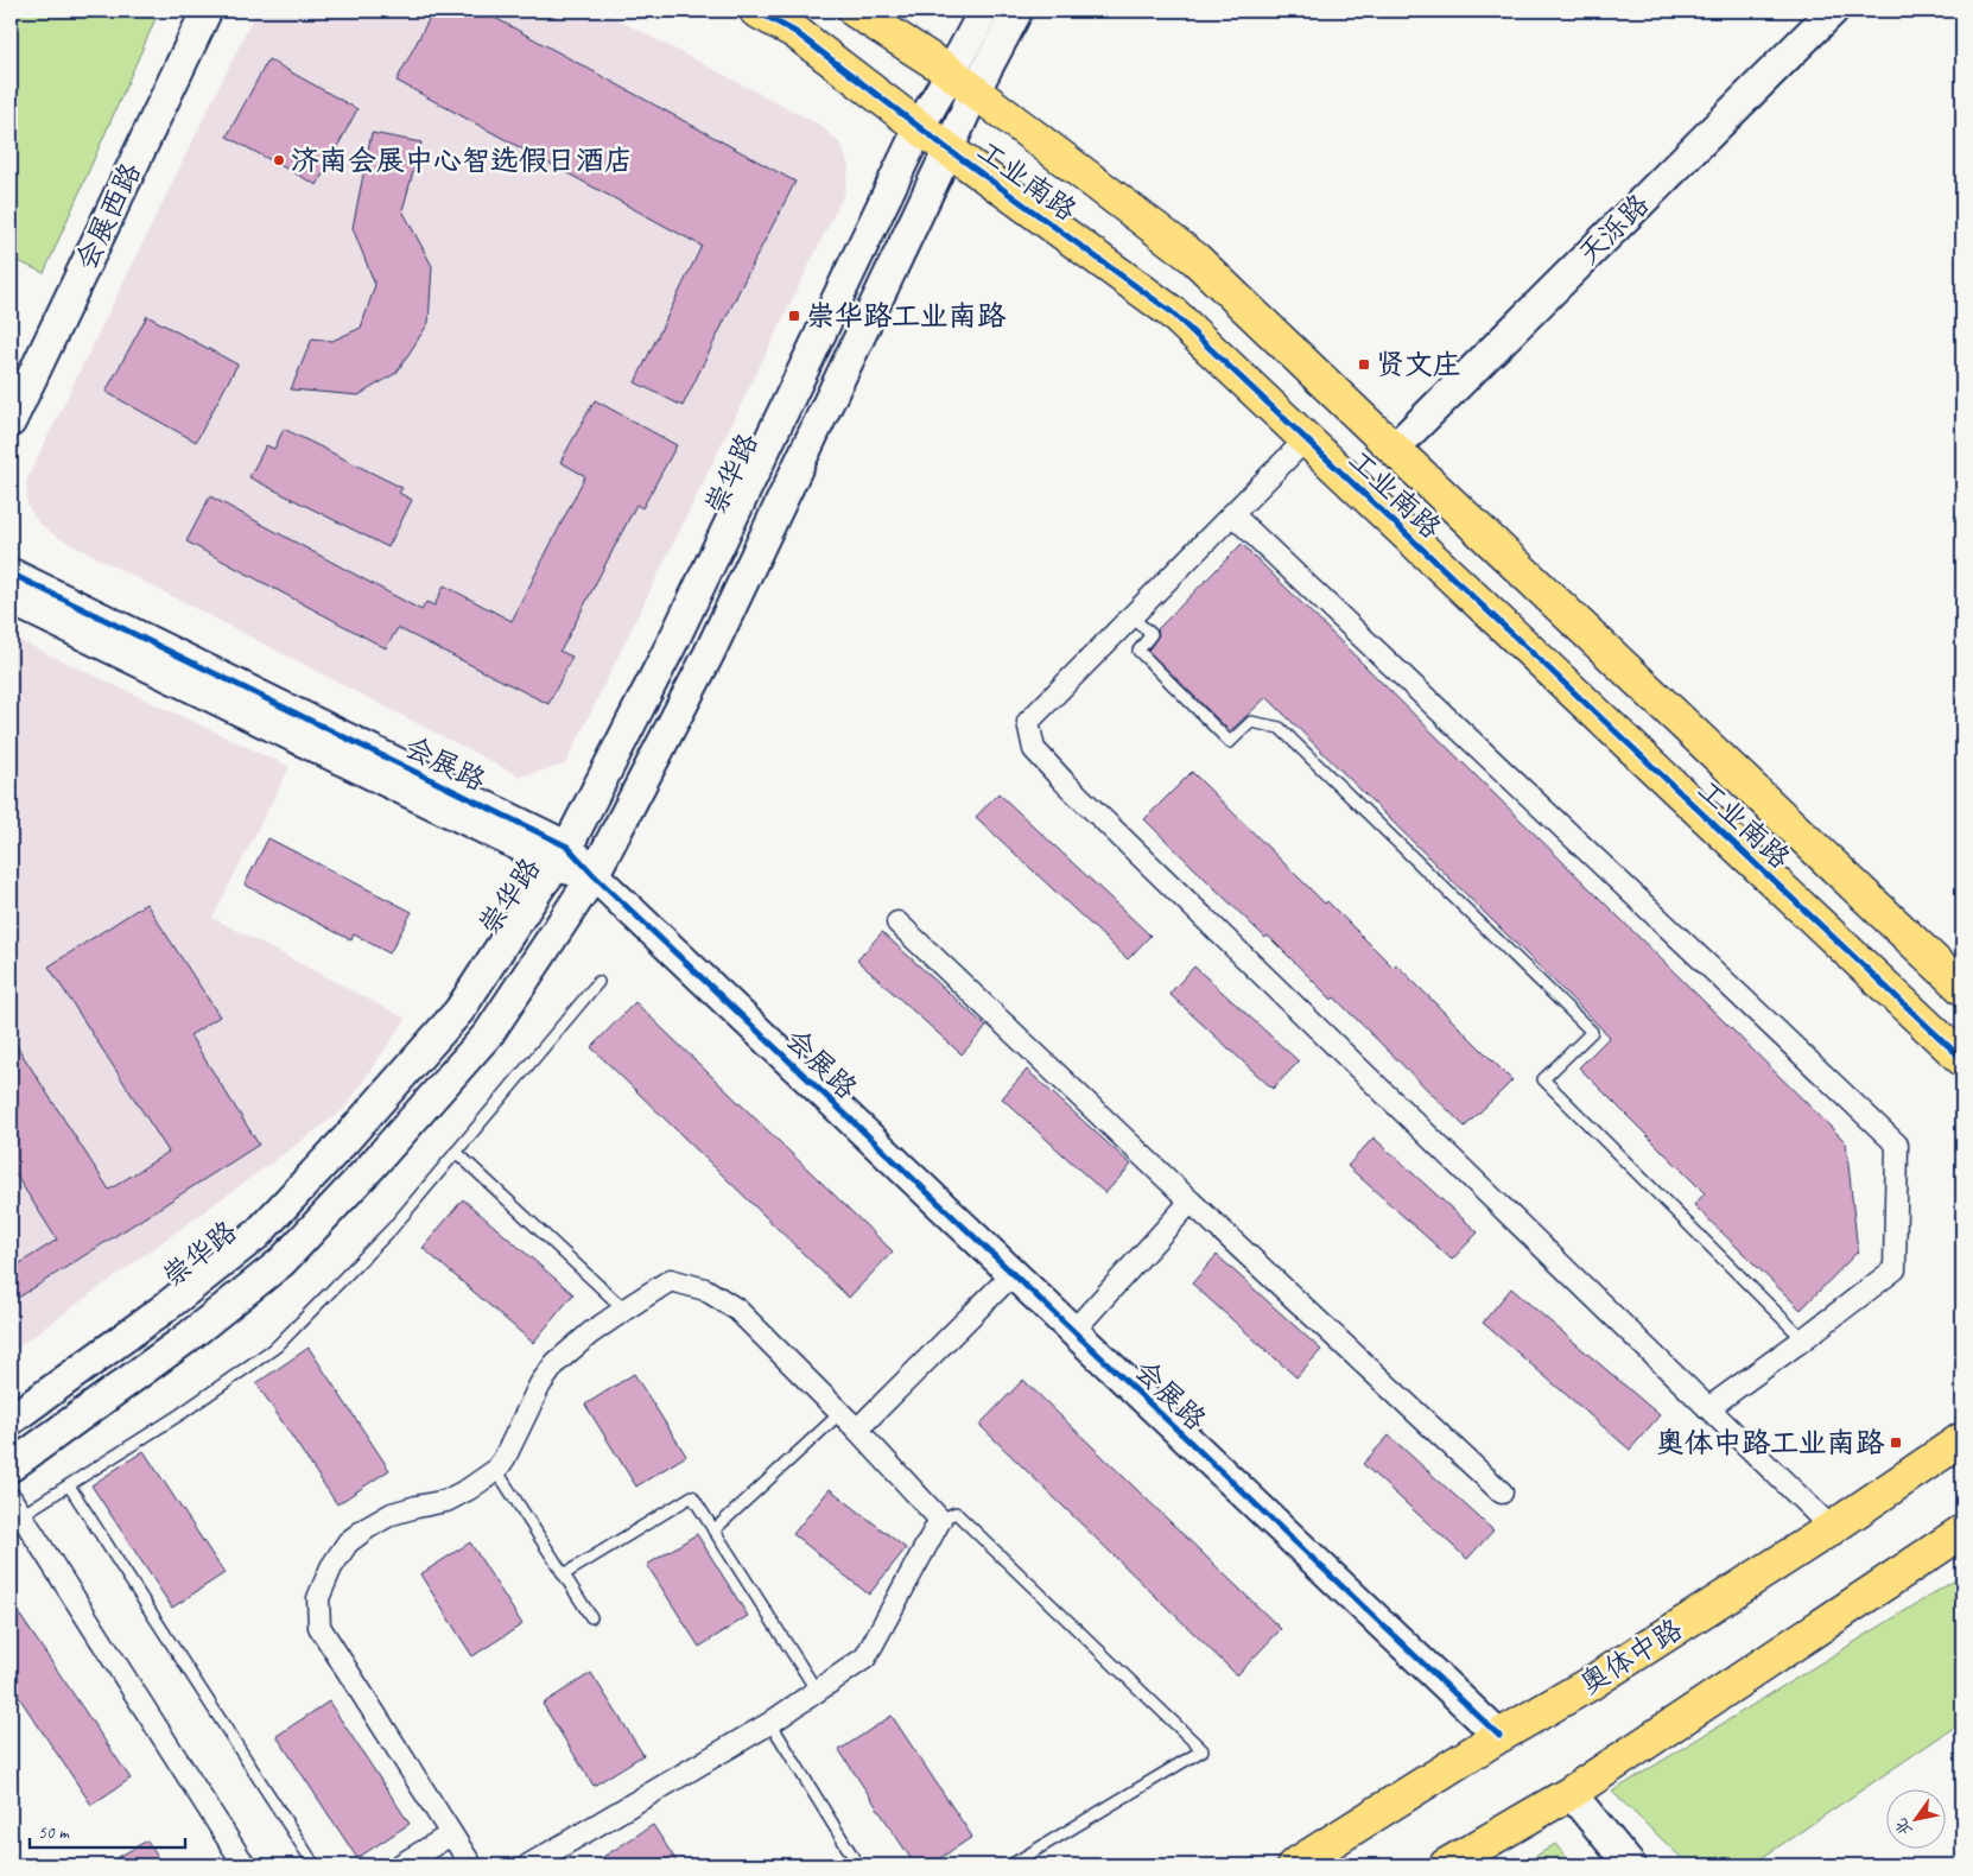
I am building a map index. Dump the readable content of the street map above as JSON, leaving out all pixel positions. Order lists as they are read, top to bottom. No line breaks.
{"streets":{"main road":["工业南路","奥体中路"],"street":["会展西路","天泺路","崇华路","会展路"]},"crossings":[["工业南路","天泺路"],["工业南路","崇华路"],["崇华路","会展路"],["会展路","奥体中路"]],"places":{"other":["济南会展中心智选假日酒店"],"transit":["崇华路工业南路","贤文庄","奥体中路工业南路"]},"scale_bar":"50 m","north":"bottom left"}
